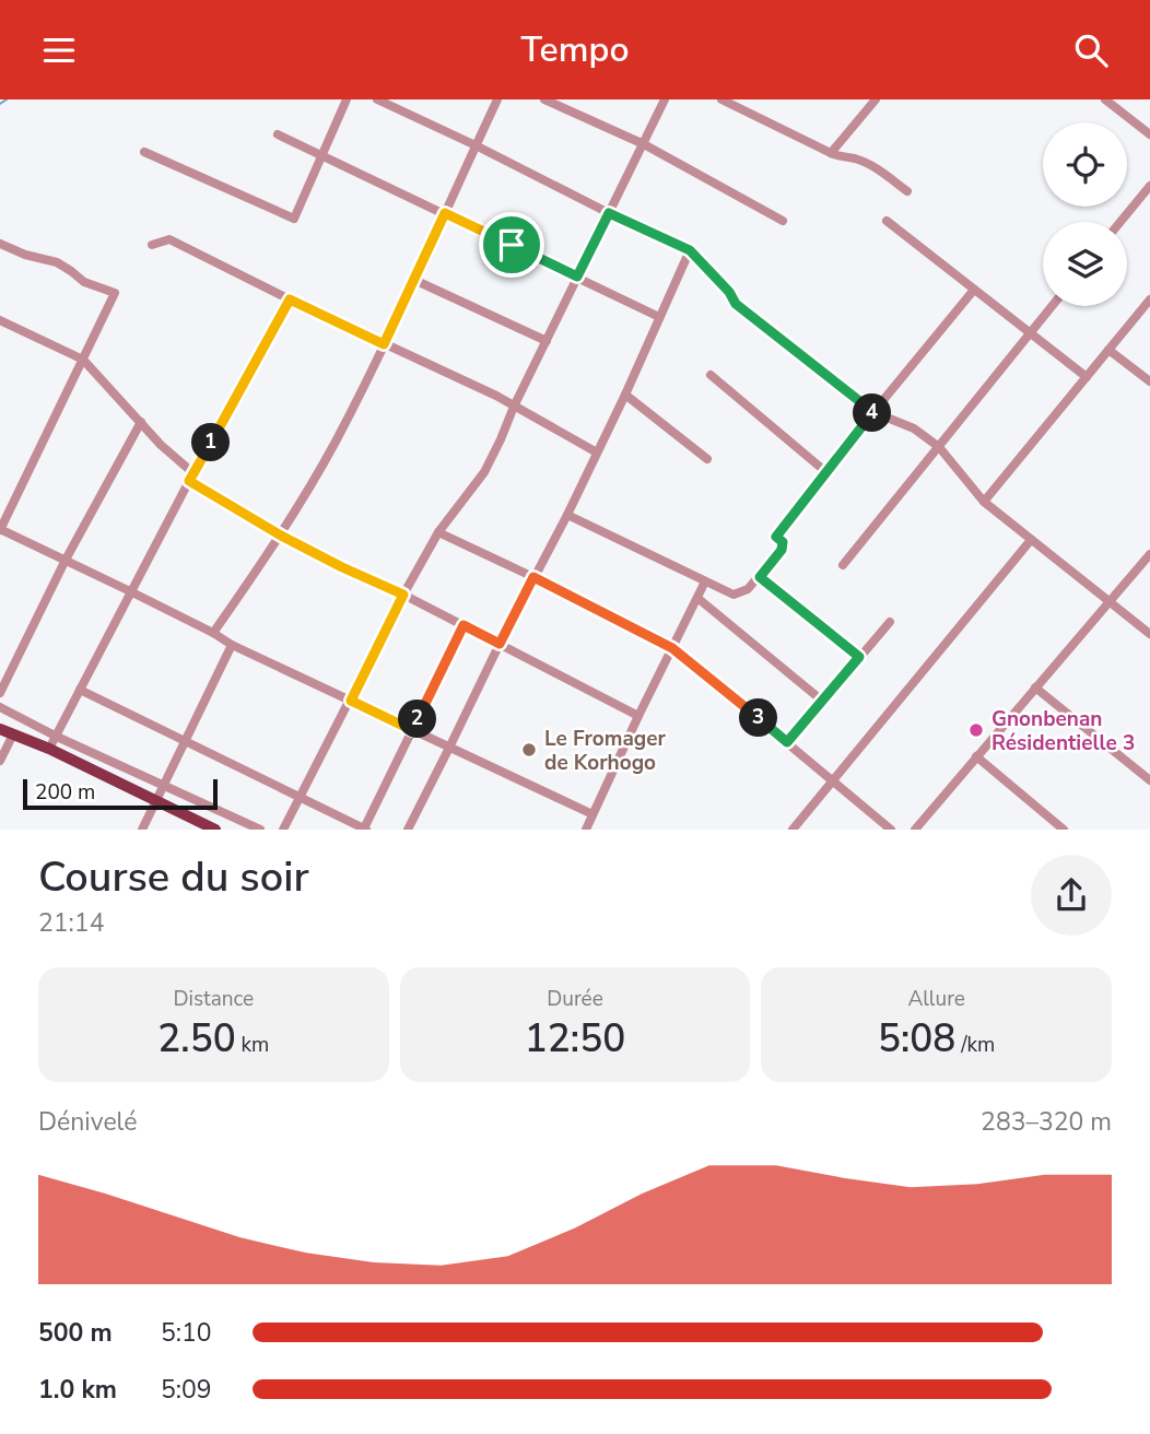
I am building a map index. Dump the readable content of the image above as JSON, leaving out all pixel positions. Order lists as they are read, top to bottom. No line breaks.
{"places":["Gnonbenan Résidentielle 3","Le Fromager de Korhogo"],"scale_bar":"200 m","page":{"header":"Tempo","pins":["4","1","3","2"],"scale":"200 m","heading":["Course du soir","21:14"],"stats":[["Distance","2.50 km"],["Durée","12:50"],["Allure","5:08 /km"]],"chart":["Dénivelé","283–320 m"],"list":[{"name":"500 m","note":"5:10"},{"name":"1.0 km","note":"5:09"}]}}
